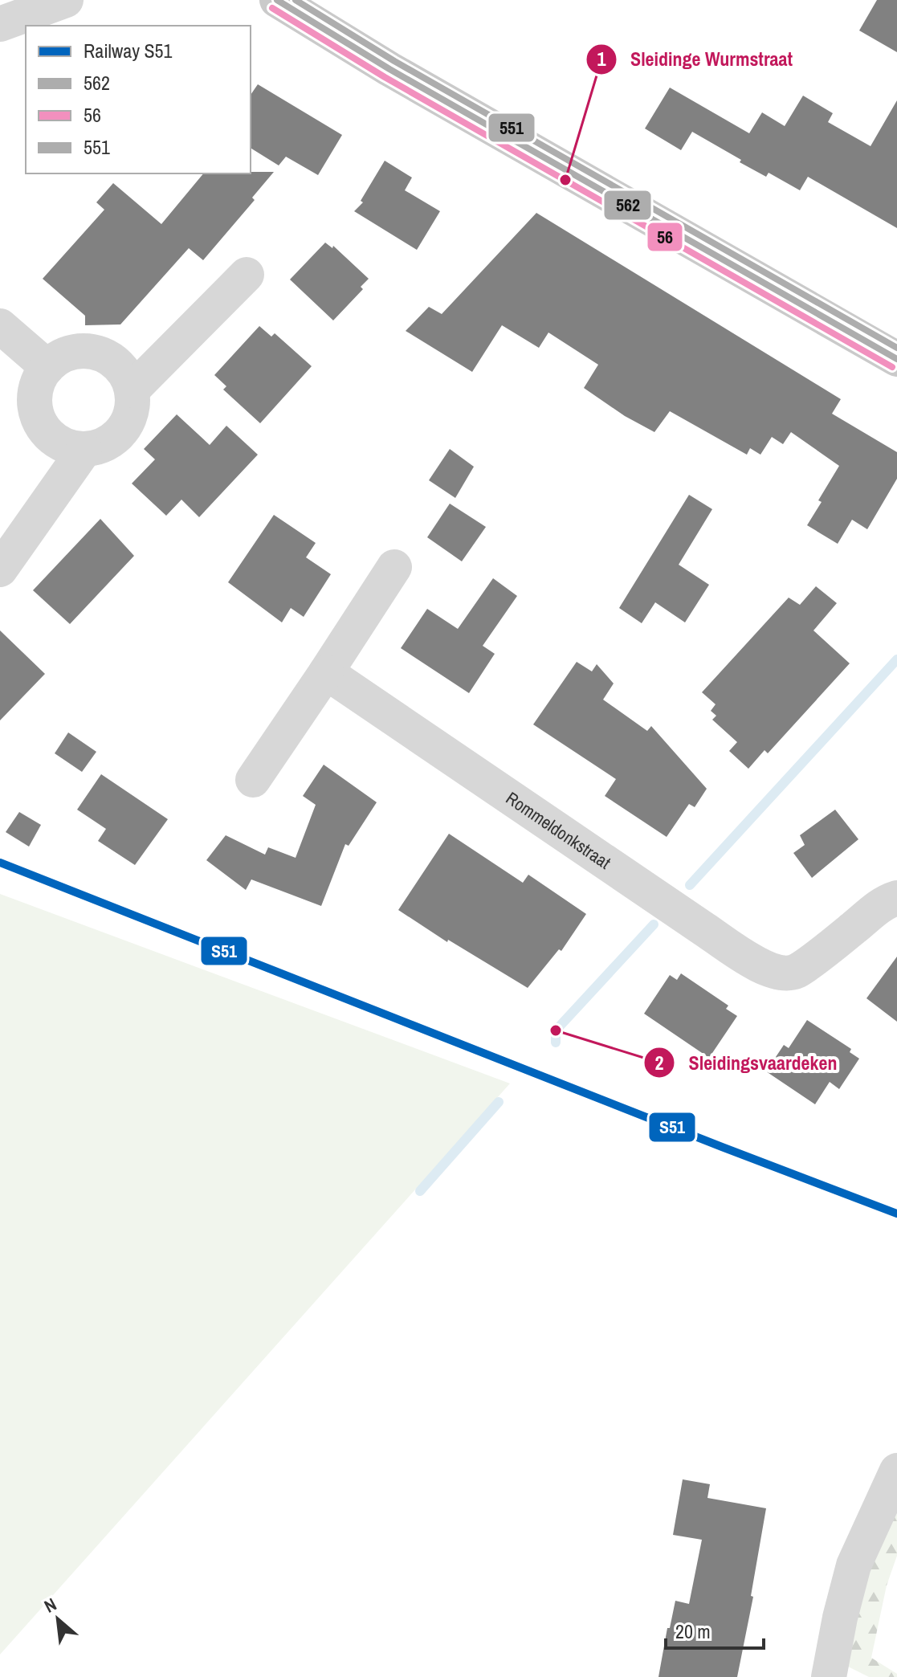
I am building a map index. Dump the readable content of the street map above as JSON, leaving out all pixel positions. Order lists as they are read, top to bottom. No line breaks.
{"streets":{"street":["Rommeldonkstraat"]},"places":["Sleidinge Wurmstraat","Sleidingsvaardeken"],"lines":["transit line 562","transit line 551","transit line 56","rail line S51"],"legend":["Railway S51","562","56","551"],"scale_bar":"20 m","north":"top left"}
